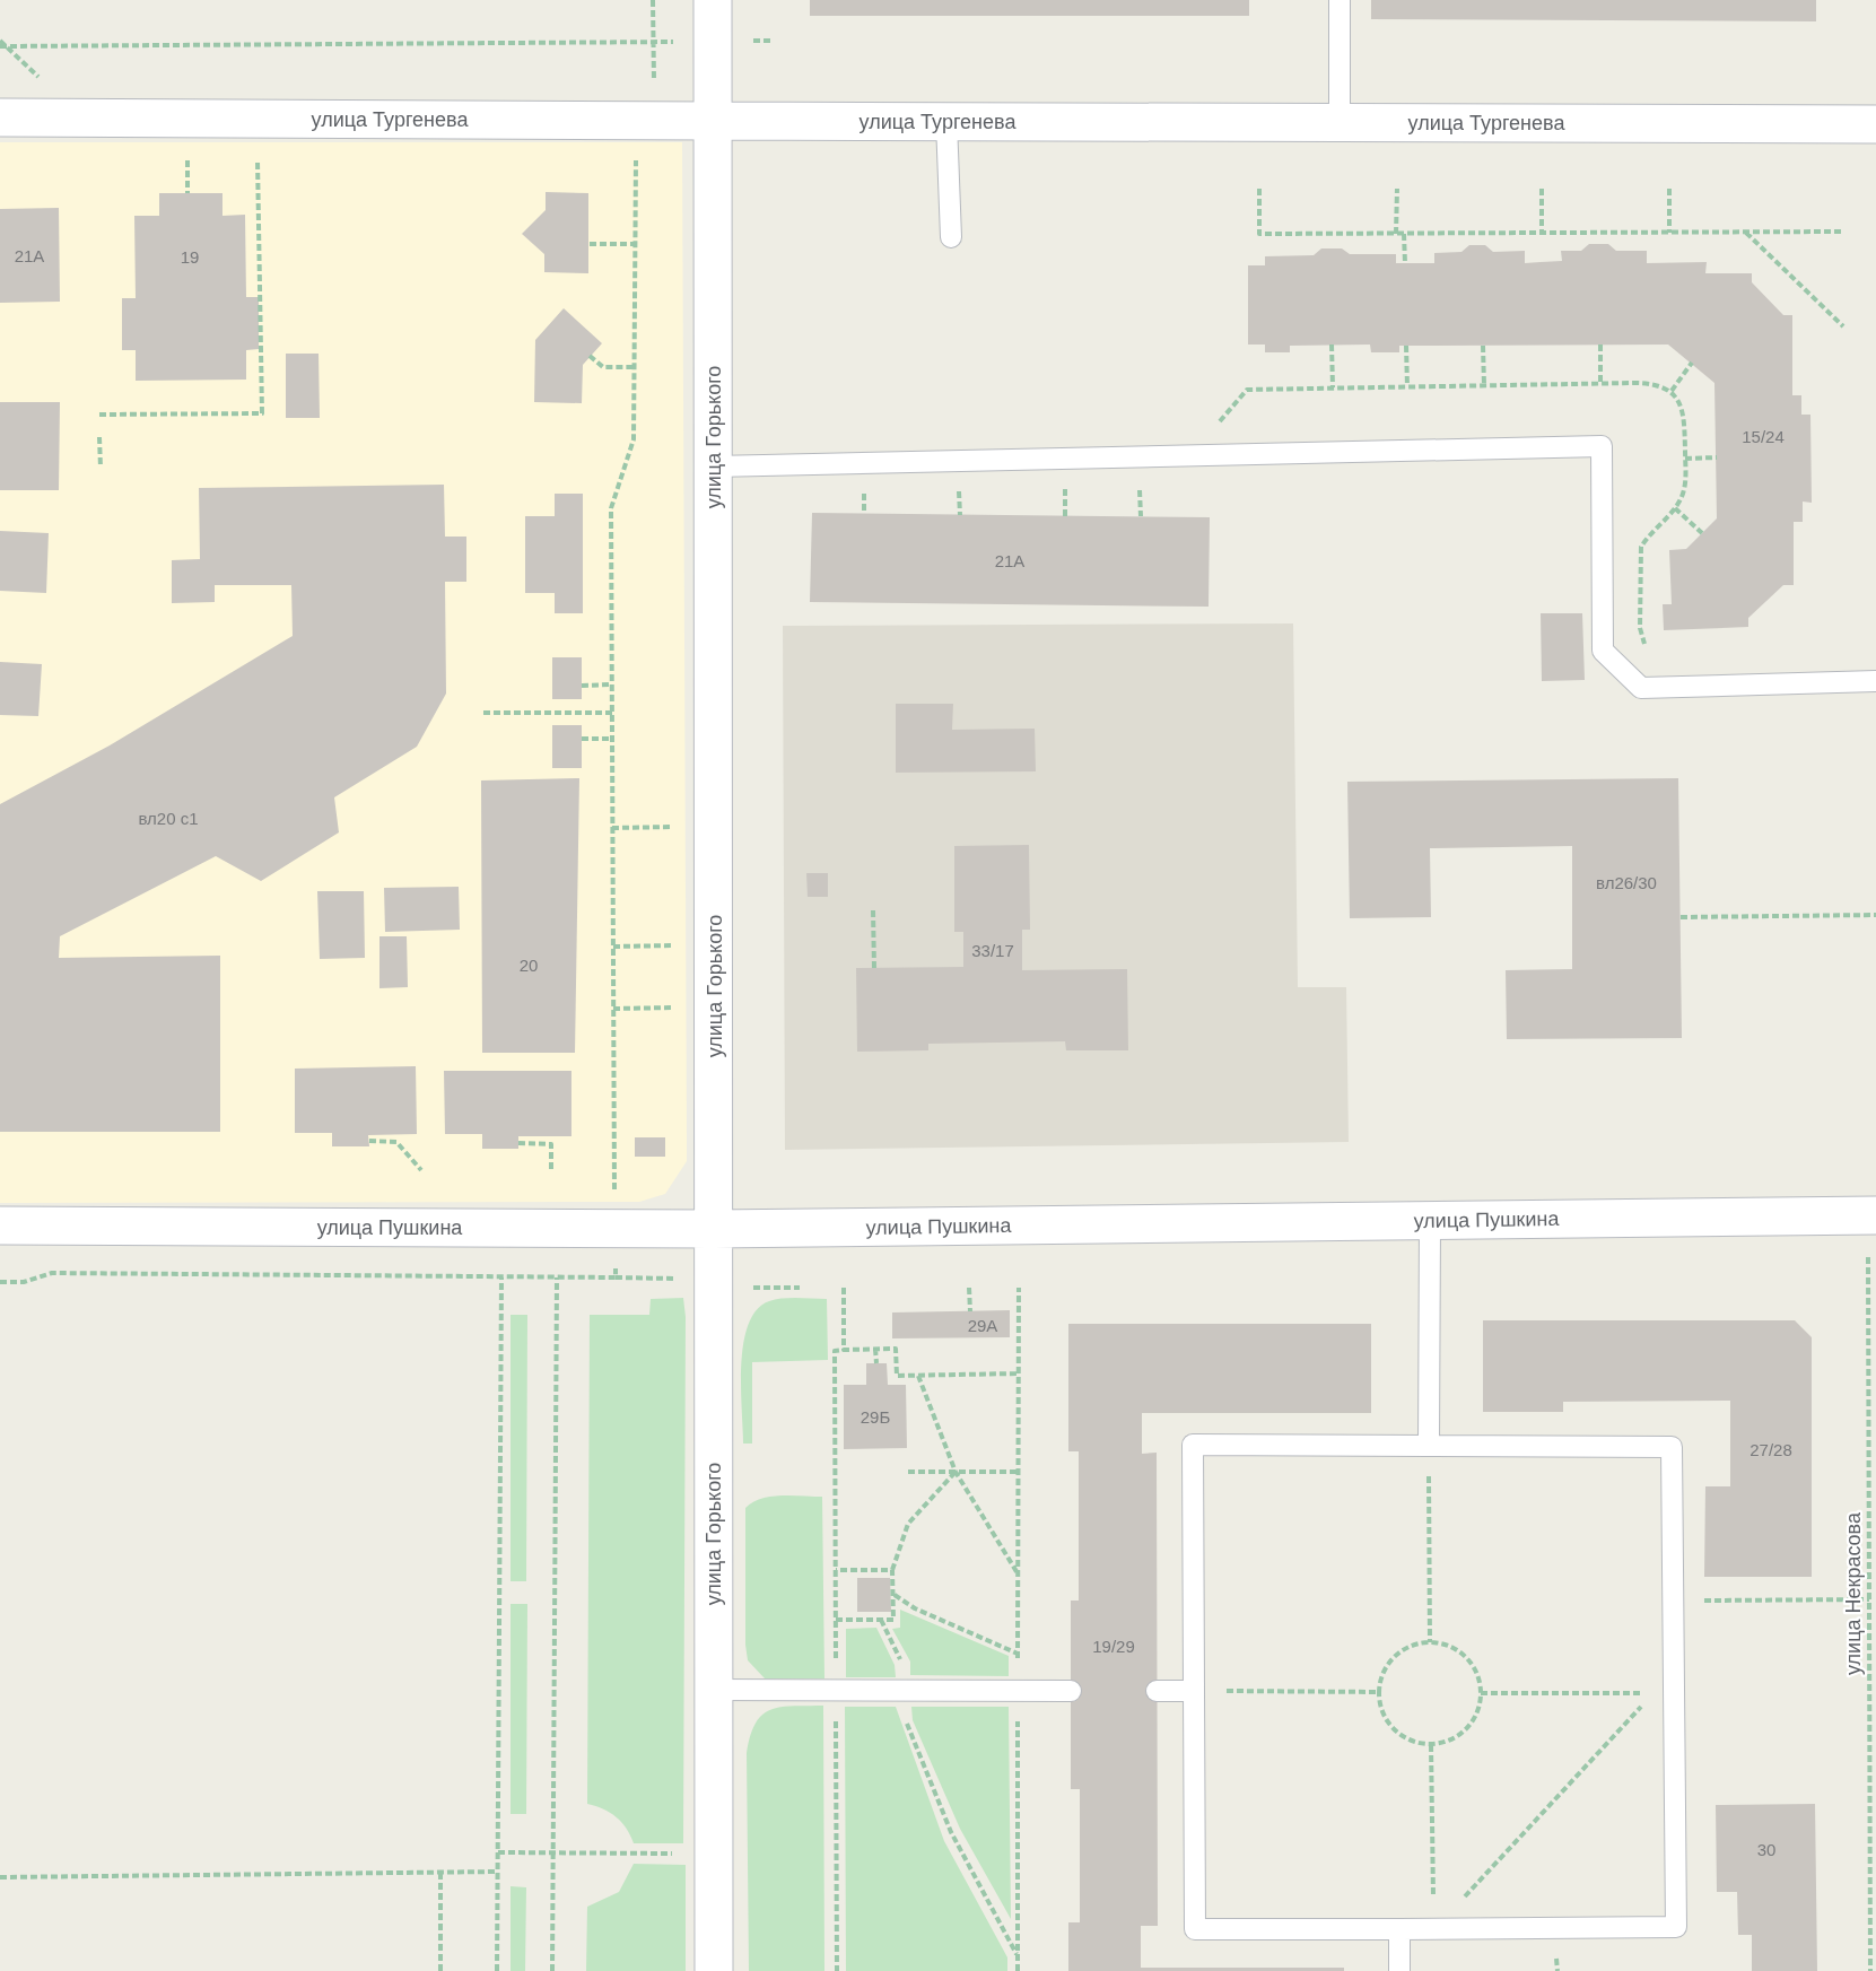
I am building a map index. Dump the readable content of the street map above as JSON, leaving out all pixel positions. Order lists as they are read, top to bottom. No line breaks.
{"streets":{"street":["улица Тургенева","улица Горького","улица Пушкина"],"path":["улица Некрасова"]},"crossings":[["улица Тургенева","улица Горького"],["улица Горького","улица Пушкина"],["улица Пушкина","улица Некрасова"]],"house_numbers":["21А","19","15/24","21А","вл20 с1","вл26/30","33/17","20","29А","29Б","27/28","19/29","30"]}
